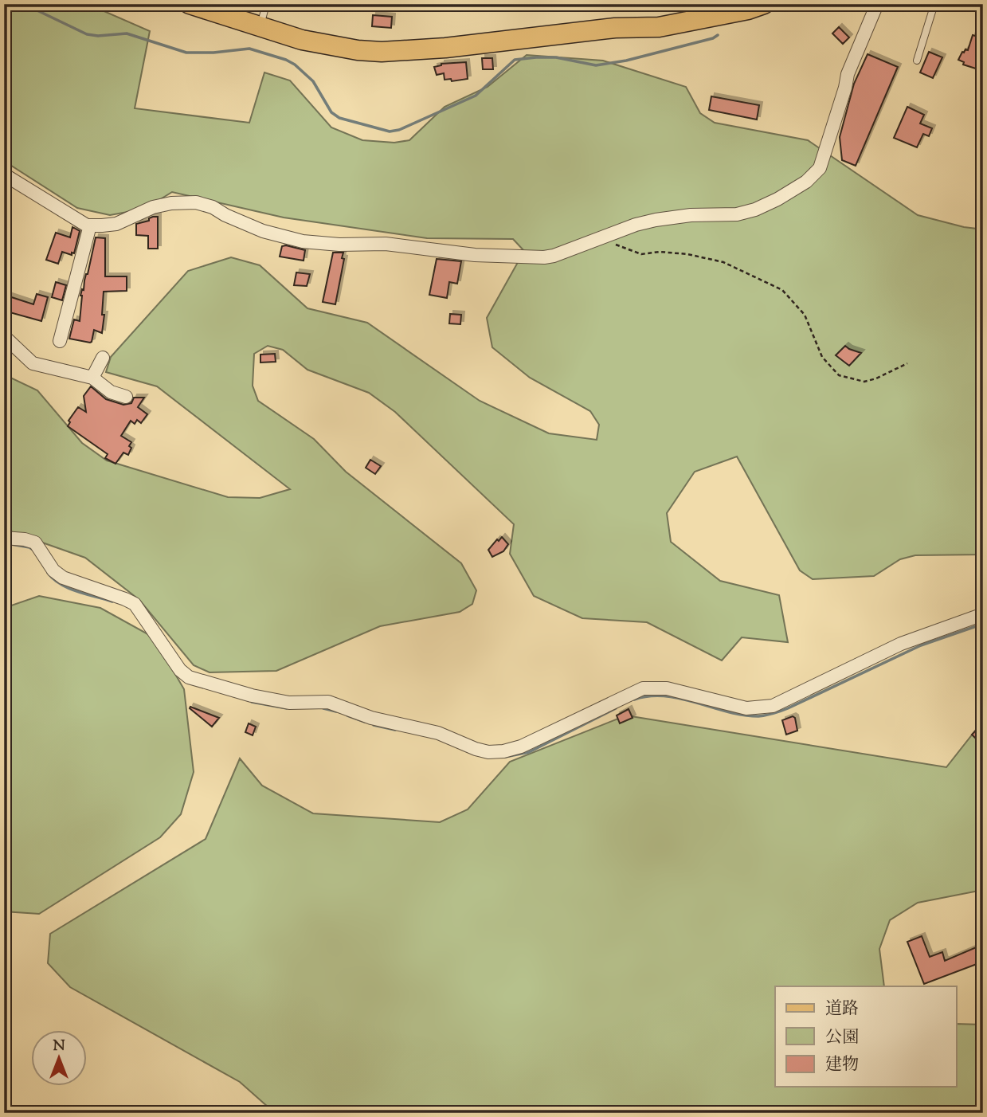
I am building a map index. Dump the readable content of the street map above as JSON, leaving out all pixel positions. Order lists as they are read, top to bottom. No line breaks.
{"legend":["道路","公園","建物"],"north":"top"}
